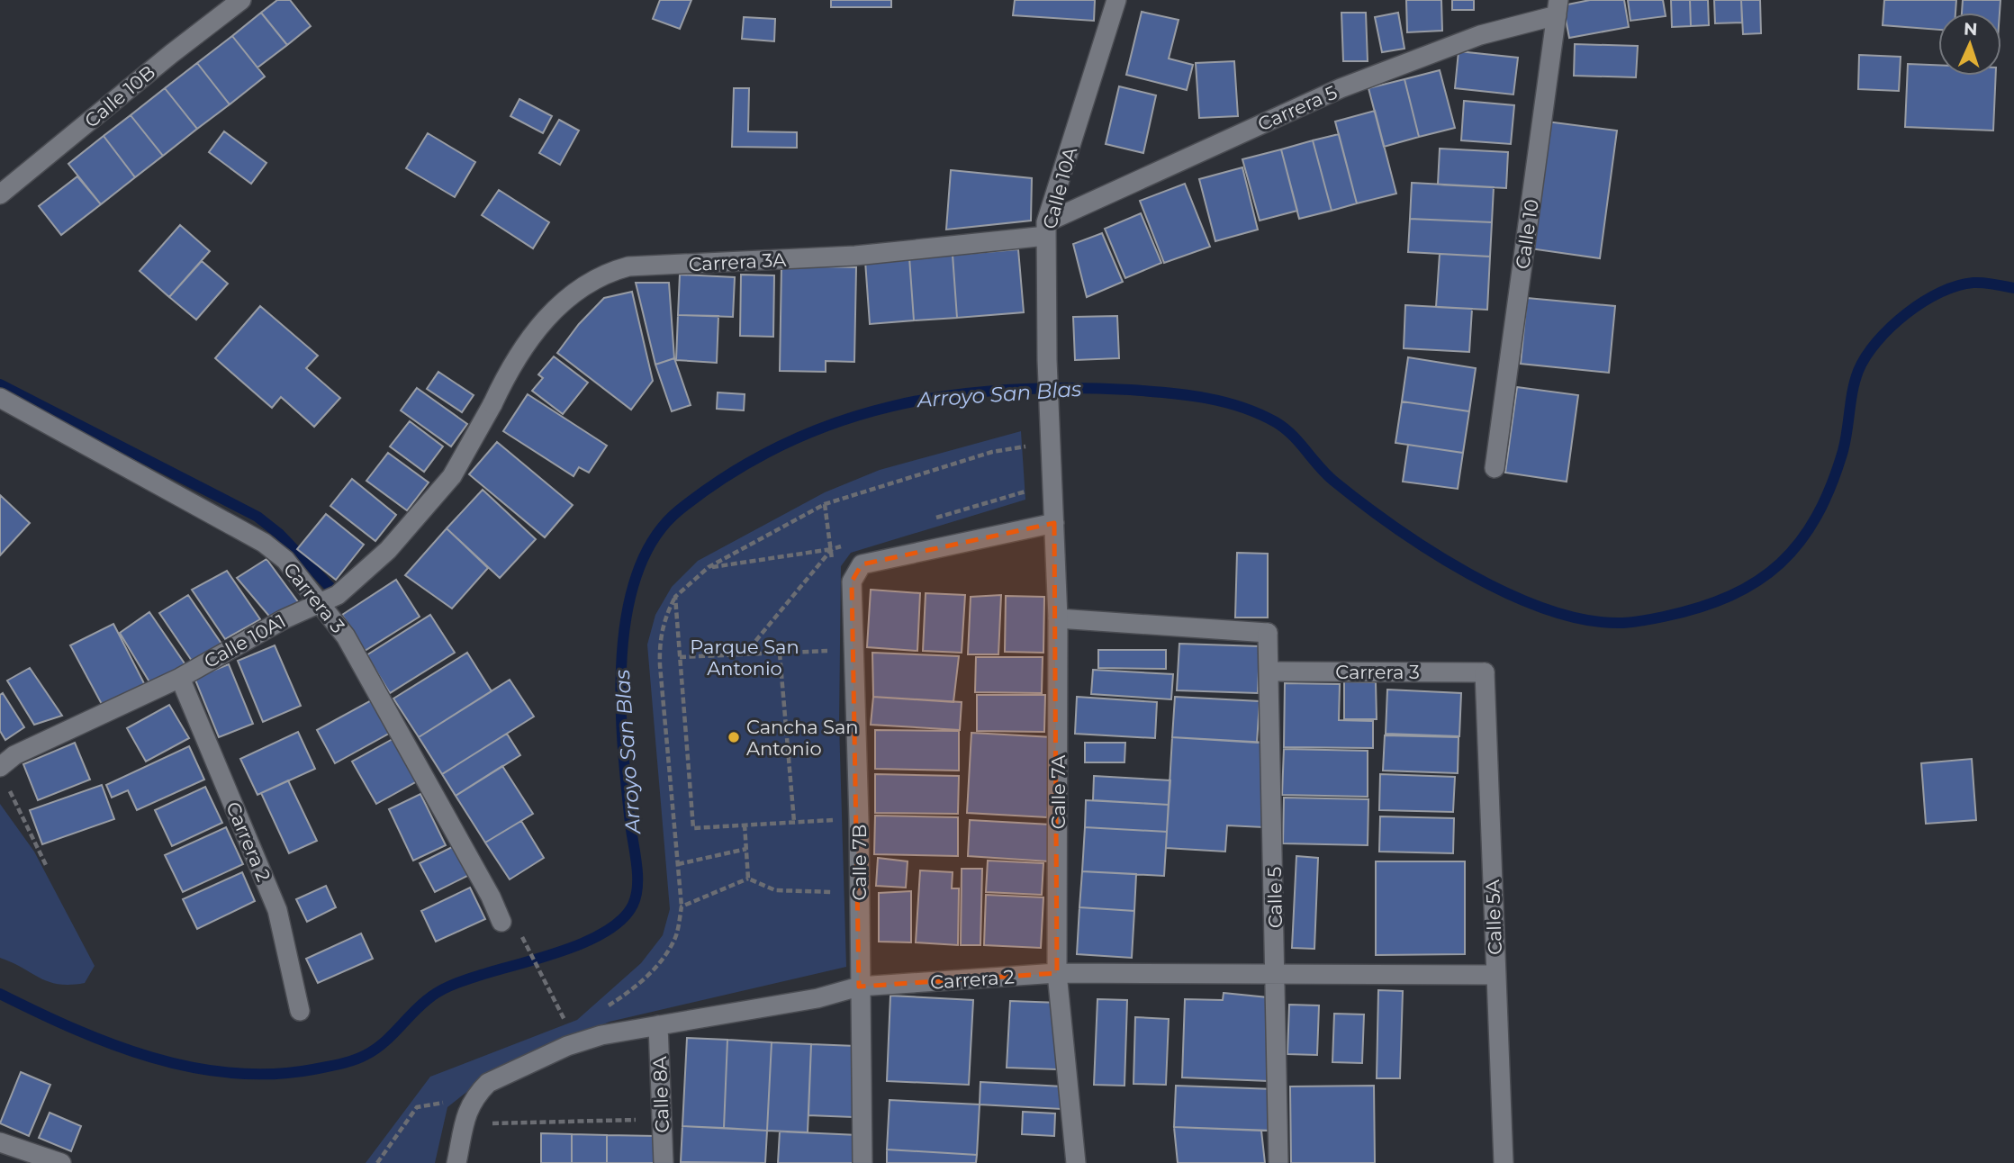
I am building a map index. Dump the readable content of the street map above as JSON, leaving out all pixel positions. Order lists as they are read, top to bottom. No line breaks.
{"streets":{"street":["Calle 10B","Carrera 5","Calle 10A","Calle 10","Carrera 3A","Carrera 3","Calle 10A1","Calle 7A","Carrera 2","Calle 7B","Calle 5","Calle 5A","Calle 8A"]},"crossings":[["Carrera 5","Calle 10A"],["Carrera 5","Calle 10"],["Carrera 5","Carrera 3A"],["Calle 10A","Carrera 3A"],["Calle 10A","Calle 7A"],["Carrera 3A","Calle 10A1"],["Carrera 3","Calle 10A1"],["Carrera 3","Calle 5"],["Carrera 3","Calle 5A"],["Calle 10A1","Carrera 2"],["Calle 7A","Carrera 2"],["Calle 7A","Calle 7B"],["Calle 7A","Calle 5"],["Carrera 2","Calle 7B"],["Carrera 2","Calle 5"],["Carrera 2","Calle 5A"],["Carrera 2","Calle 8A"]],"water":["Arroyo San Blas"],"parks":["Parque San Antonio"],"places":["Cancha San Antonio"],"north":"top"}
